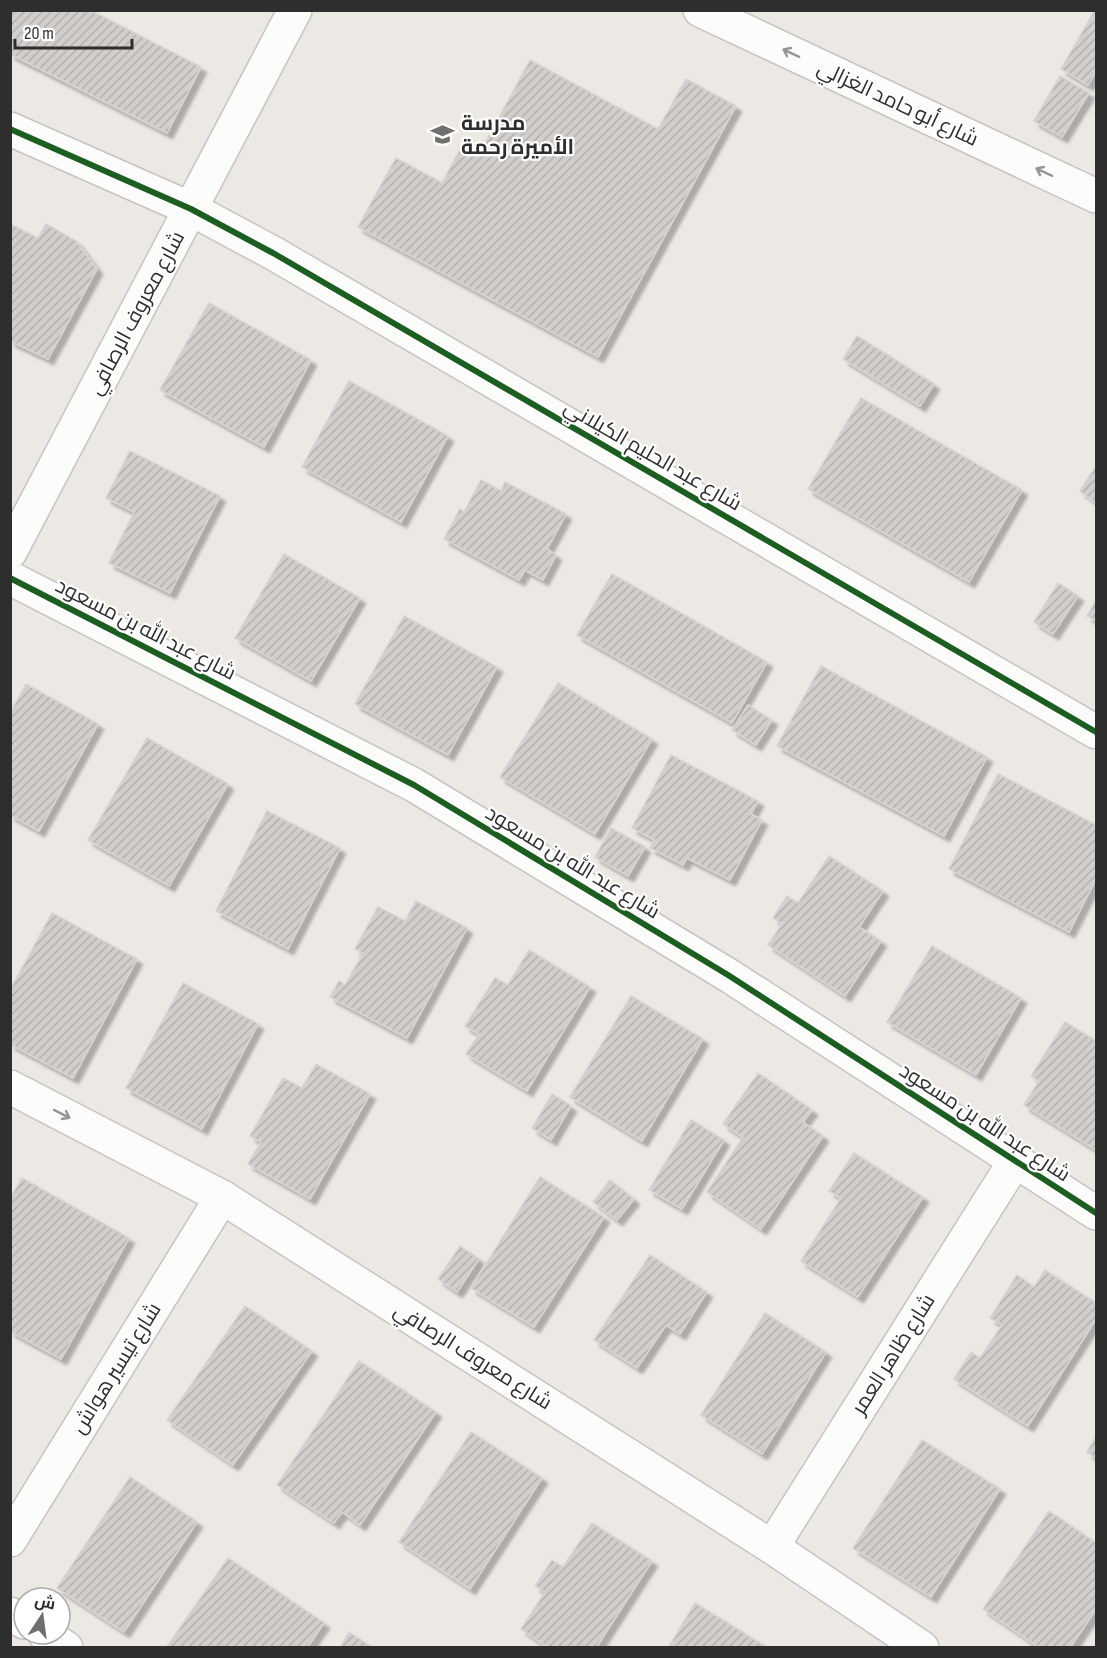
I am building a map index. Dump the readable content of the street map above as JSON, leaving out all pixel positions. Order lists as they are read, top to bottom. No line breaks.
{"streets":{"street":["شارع أبو حامد الغزالي","شارع معروف الرصافي","شارع عبد الحليم الكيلاني","شارع عبد الله بن مسعود","شارع ظاهر العمر","شارع تيسير هواش"]},"crossings":[["شارع معروف الرصافي","شارع عبد الحليم الكيلاني"],["شارع معروف الرصافي","شارع ظاهر العمر"],["شارع معروف الرصافي","شارع تيسير هواش"],["شارع عبد الله بن مسعود","شارع ظاهر العمر"]],"one_way":["شارع أبو حامد الغزالي"],"places":{"school or university":["مدرسة الأميرة رحمة"]},"scale_bar":"20 m","north":"top"}
